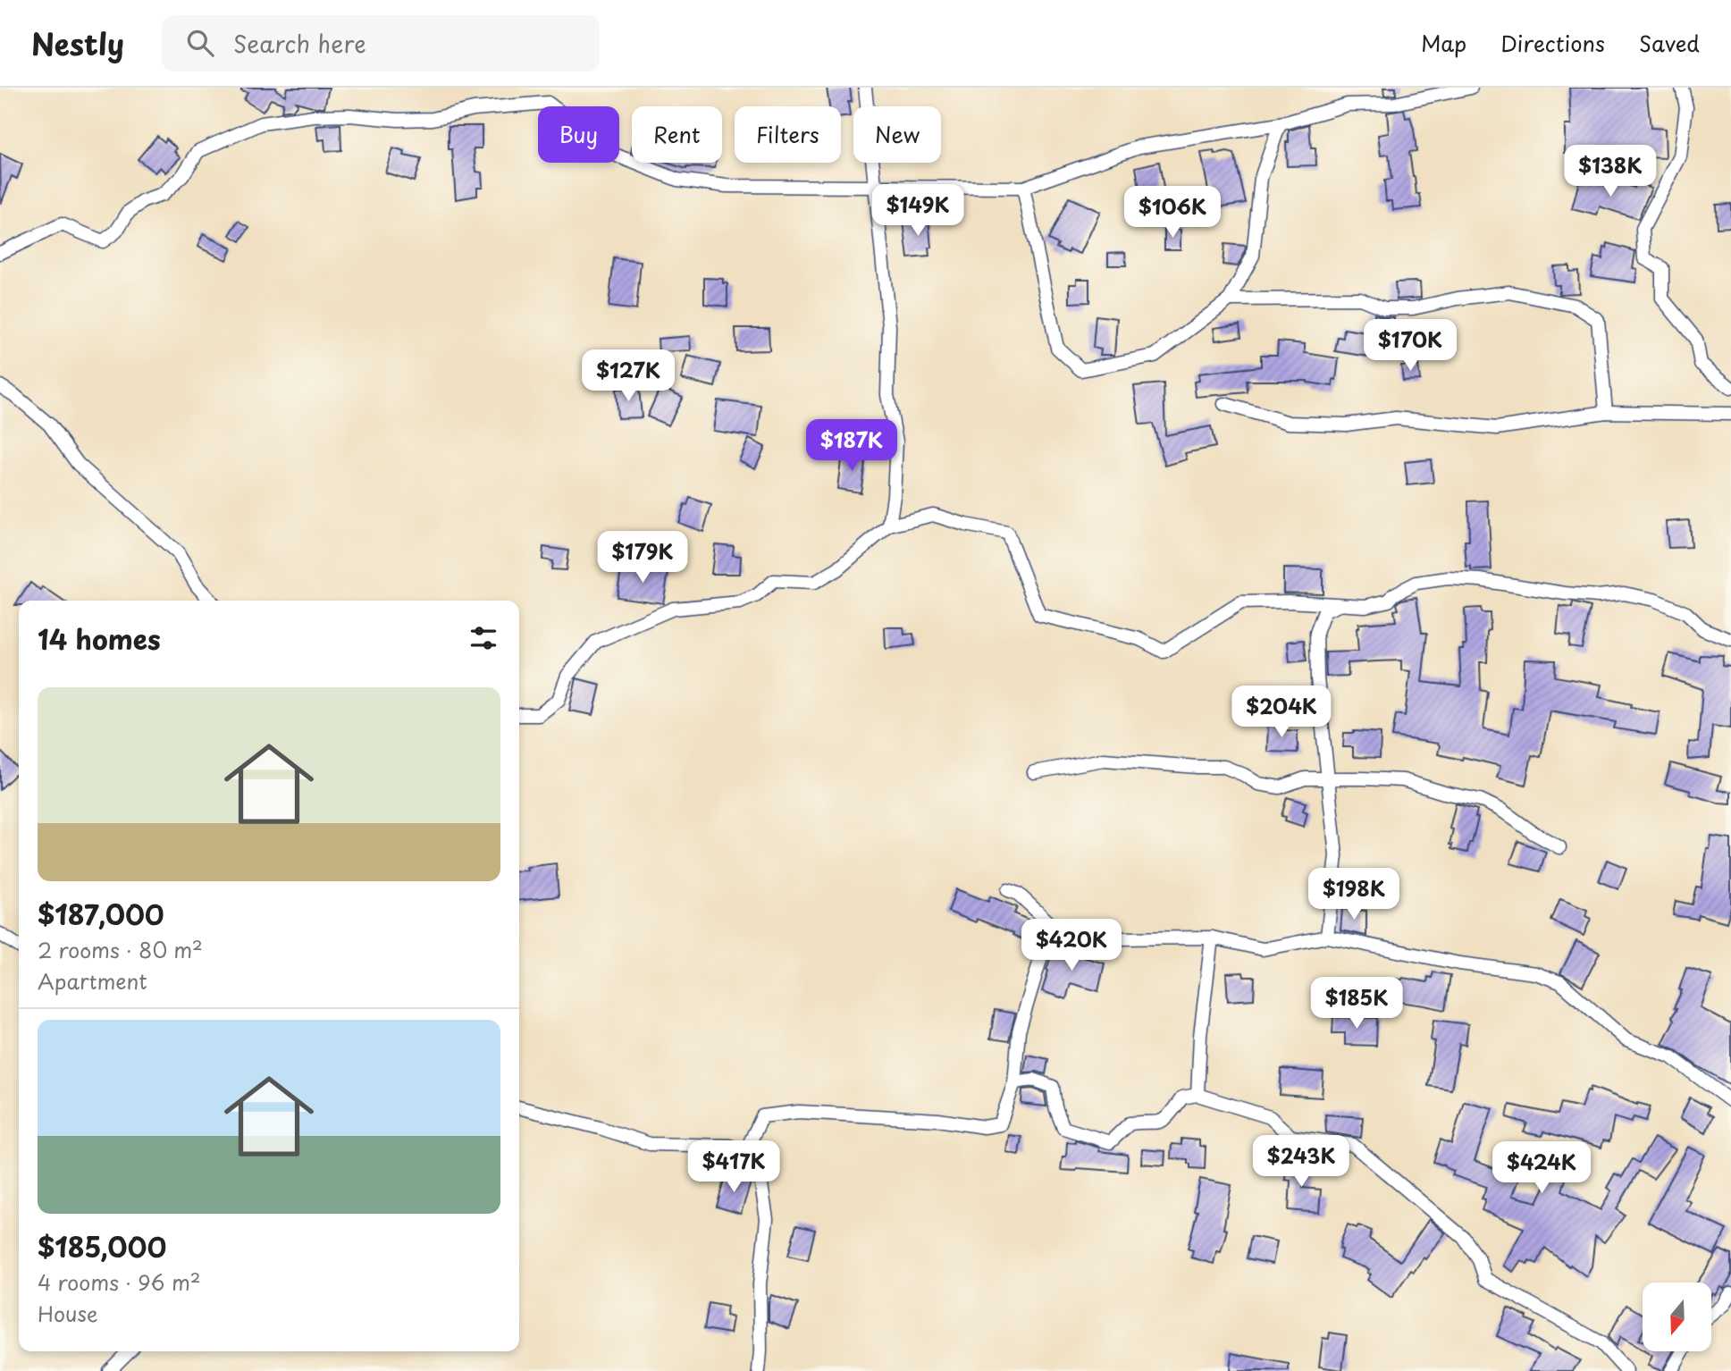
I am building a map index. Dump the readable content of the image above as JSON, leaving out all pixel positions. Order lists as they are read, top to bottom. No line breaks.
{"north":"bottom","page":{"header":"Nestly","search":"Search here","nav":["Map","Directions","Saved"],"chip":["Buy","Rent","Filters","New"],"price":["$138K","$149K","$106K","$170K","$127K","$187K","$179K","$204K","$198K","$420K","$185K","$243K","$417K","$424K"],"heading":"14 homes","list":[{"name":"$187,000","note":"2 rooms · 80 m² · Apartment"},{"name":"$185,000","note":"4 rooms · 96 m² · House"}]}}
